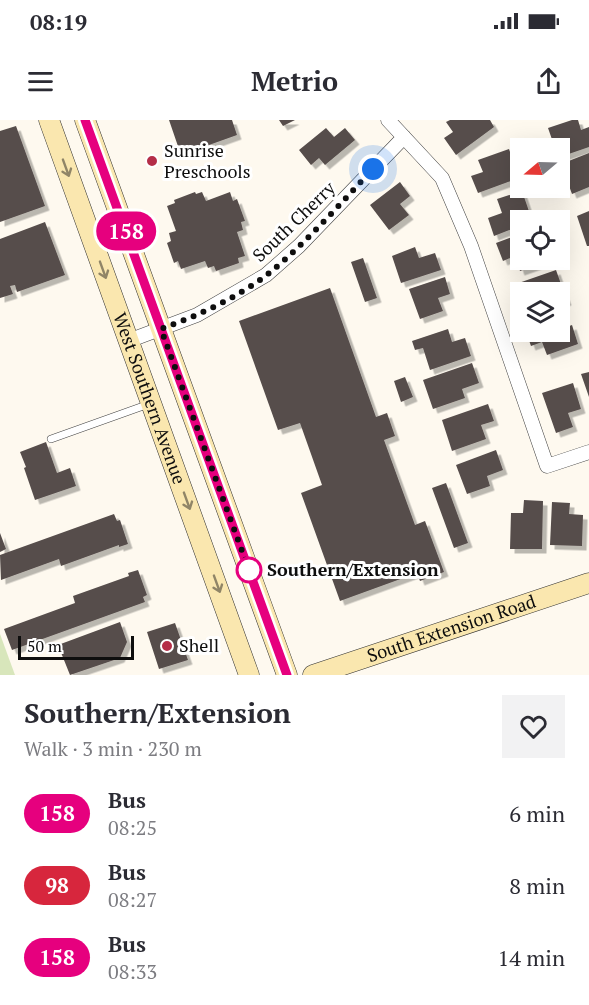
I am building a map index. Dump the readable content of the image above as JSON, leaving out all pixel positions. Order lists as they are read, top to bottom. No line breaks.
{"streets":{"main road":["West Southern Avenue","South Extension Road"],"street":["South Cherry"]},"crossings":[["South Cherry","West Southern Avenue"]],"places":["Sunrise Preschools","Southern/Extension","Shell"],"lines":["bus line 158"],"scale_bar":"50 m","north":"left","page":{"status":"08:19","header":"Metrio","on_map":"158","scale":"50 m","heading":["Southern/Extension","Walk · 3 min · 230 m"],"list":[{"mark":"158","name":"Bus","note":"08:25","value":"6 min"},{"mark":"98","name":"Bus","note":"08:27","value":"8 min"},{"mark":"158","name":"Bus","note":"08:33","value":"14 min"}]}}
